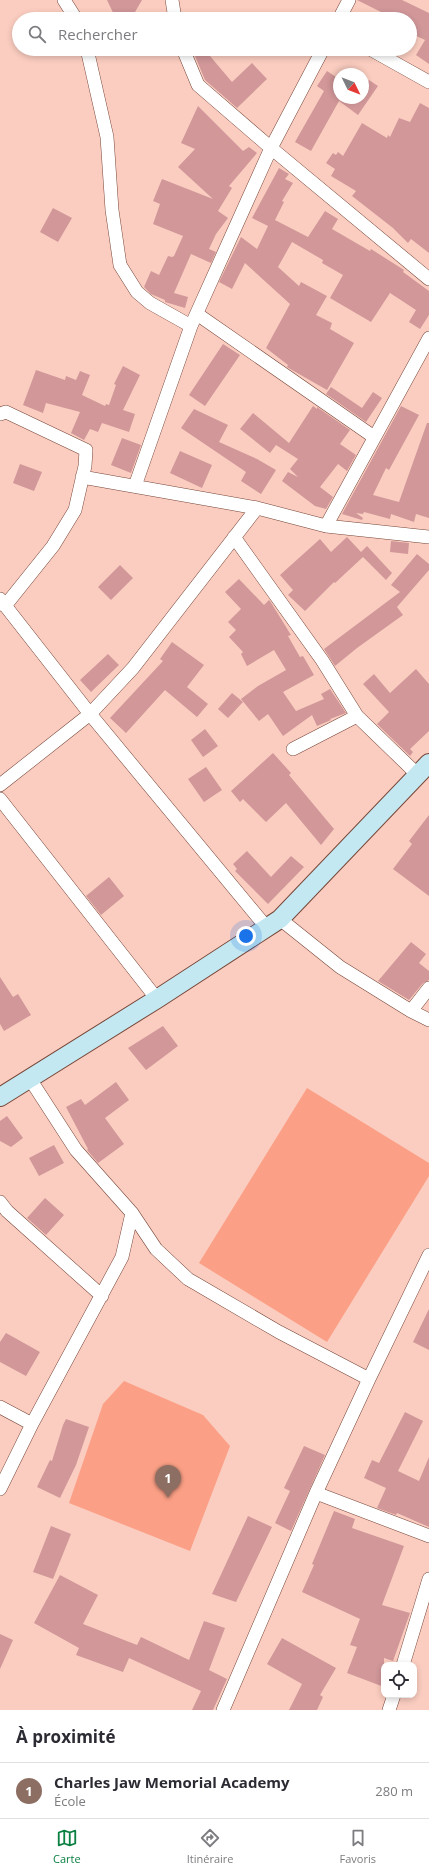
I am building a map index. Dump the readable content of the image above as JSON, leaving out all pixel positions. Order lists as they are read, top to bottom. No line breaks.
{"north":"bottom right","page":{"search":"Rechercher","pins":"1","heading":"À proximité","list":[{"mark":"1","name":"Charles Jaw Memorial Academy","note":"École","value":"280 m"}],"nav":["Carte","Itinéraire","Favoris"]}}
